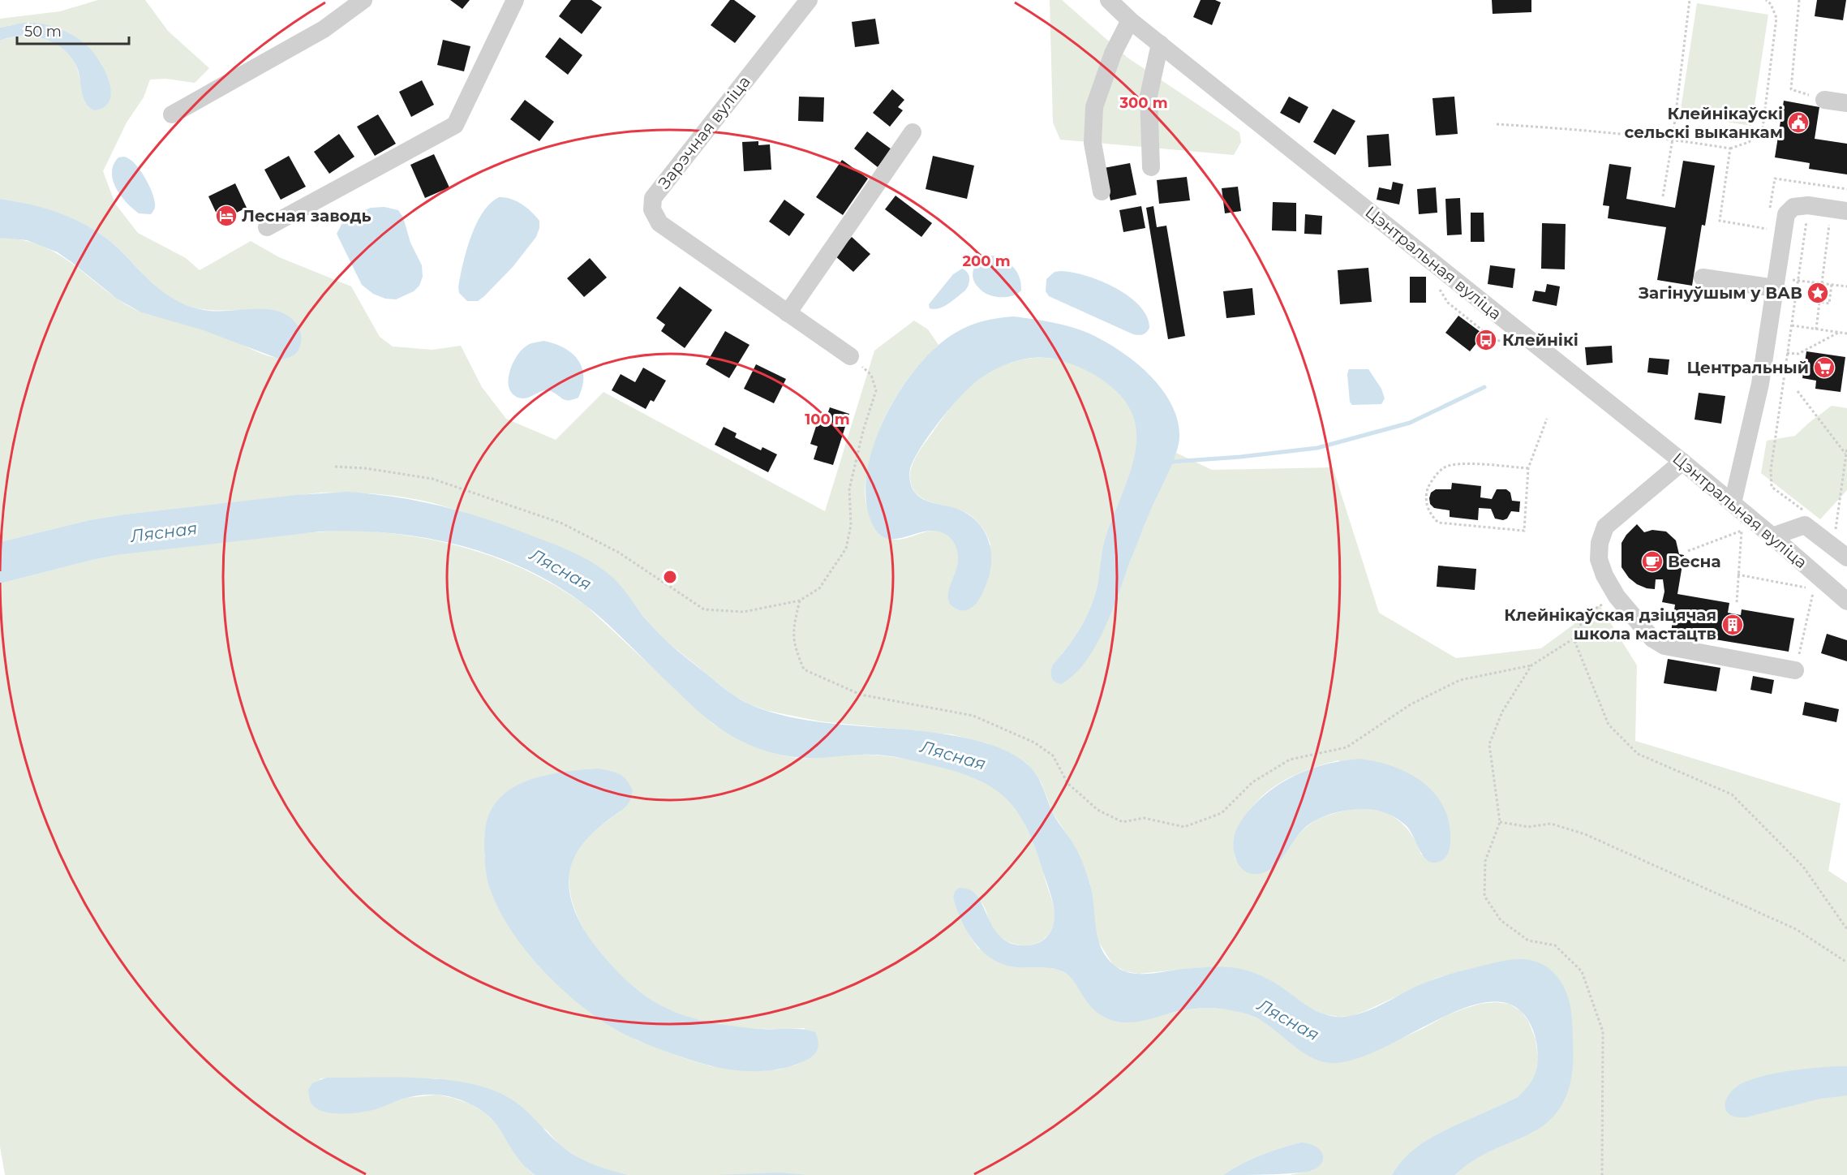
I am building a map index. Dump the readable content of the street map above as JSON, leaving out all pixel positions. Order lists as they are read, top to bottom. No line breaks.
{"streets":{"street":["Зарэчная вуліца","Цэнтральная вуліца"]},"water":["Лясная"],"places":{"public building":["Клейнікаўскі сельскі выканкам"],"hotel":["Лесная заводь"],"place":["Загінуўшым у ВАВ"],"bus stop":["Клейнікі"],"supermarket":["Центральный"],"cafe":["Весна"],"building":["Клейнікаўская дзіцячая школа мастацтв"]},"scale_bar":"50 m","rings":["300 m","200 m","100 m"]}
